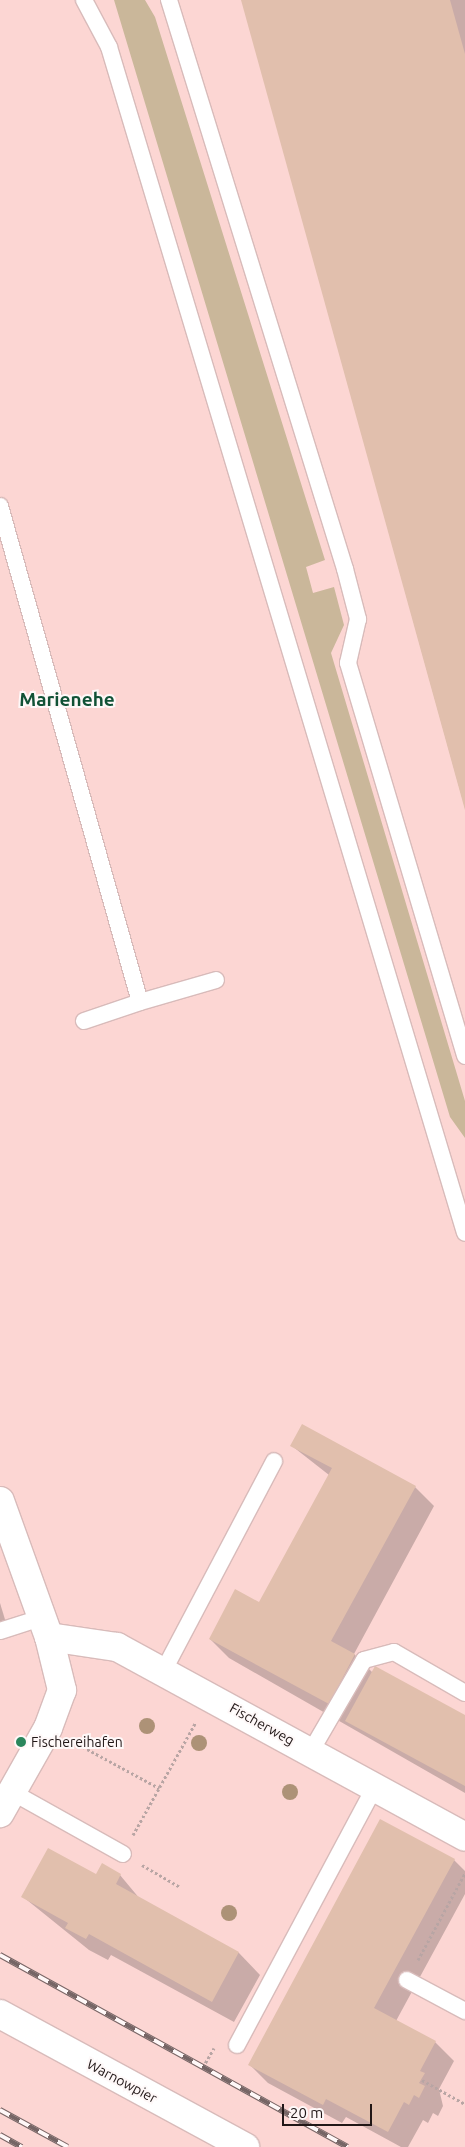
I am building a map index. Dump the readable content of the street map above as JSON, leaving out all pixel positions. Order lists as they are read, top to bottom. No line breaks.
{"streets":{"street":["Fischerweg","Warnowpier"]},"districts":["Marienehe"],"places":["Fischereihafen"],"scale_bar":"20 m"}
